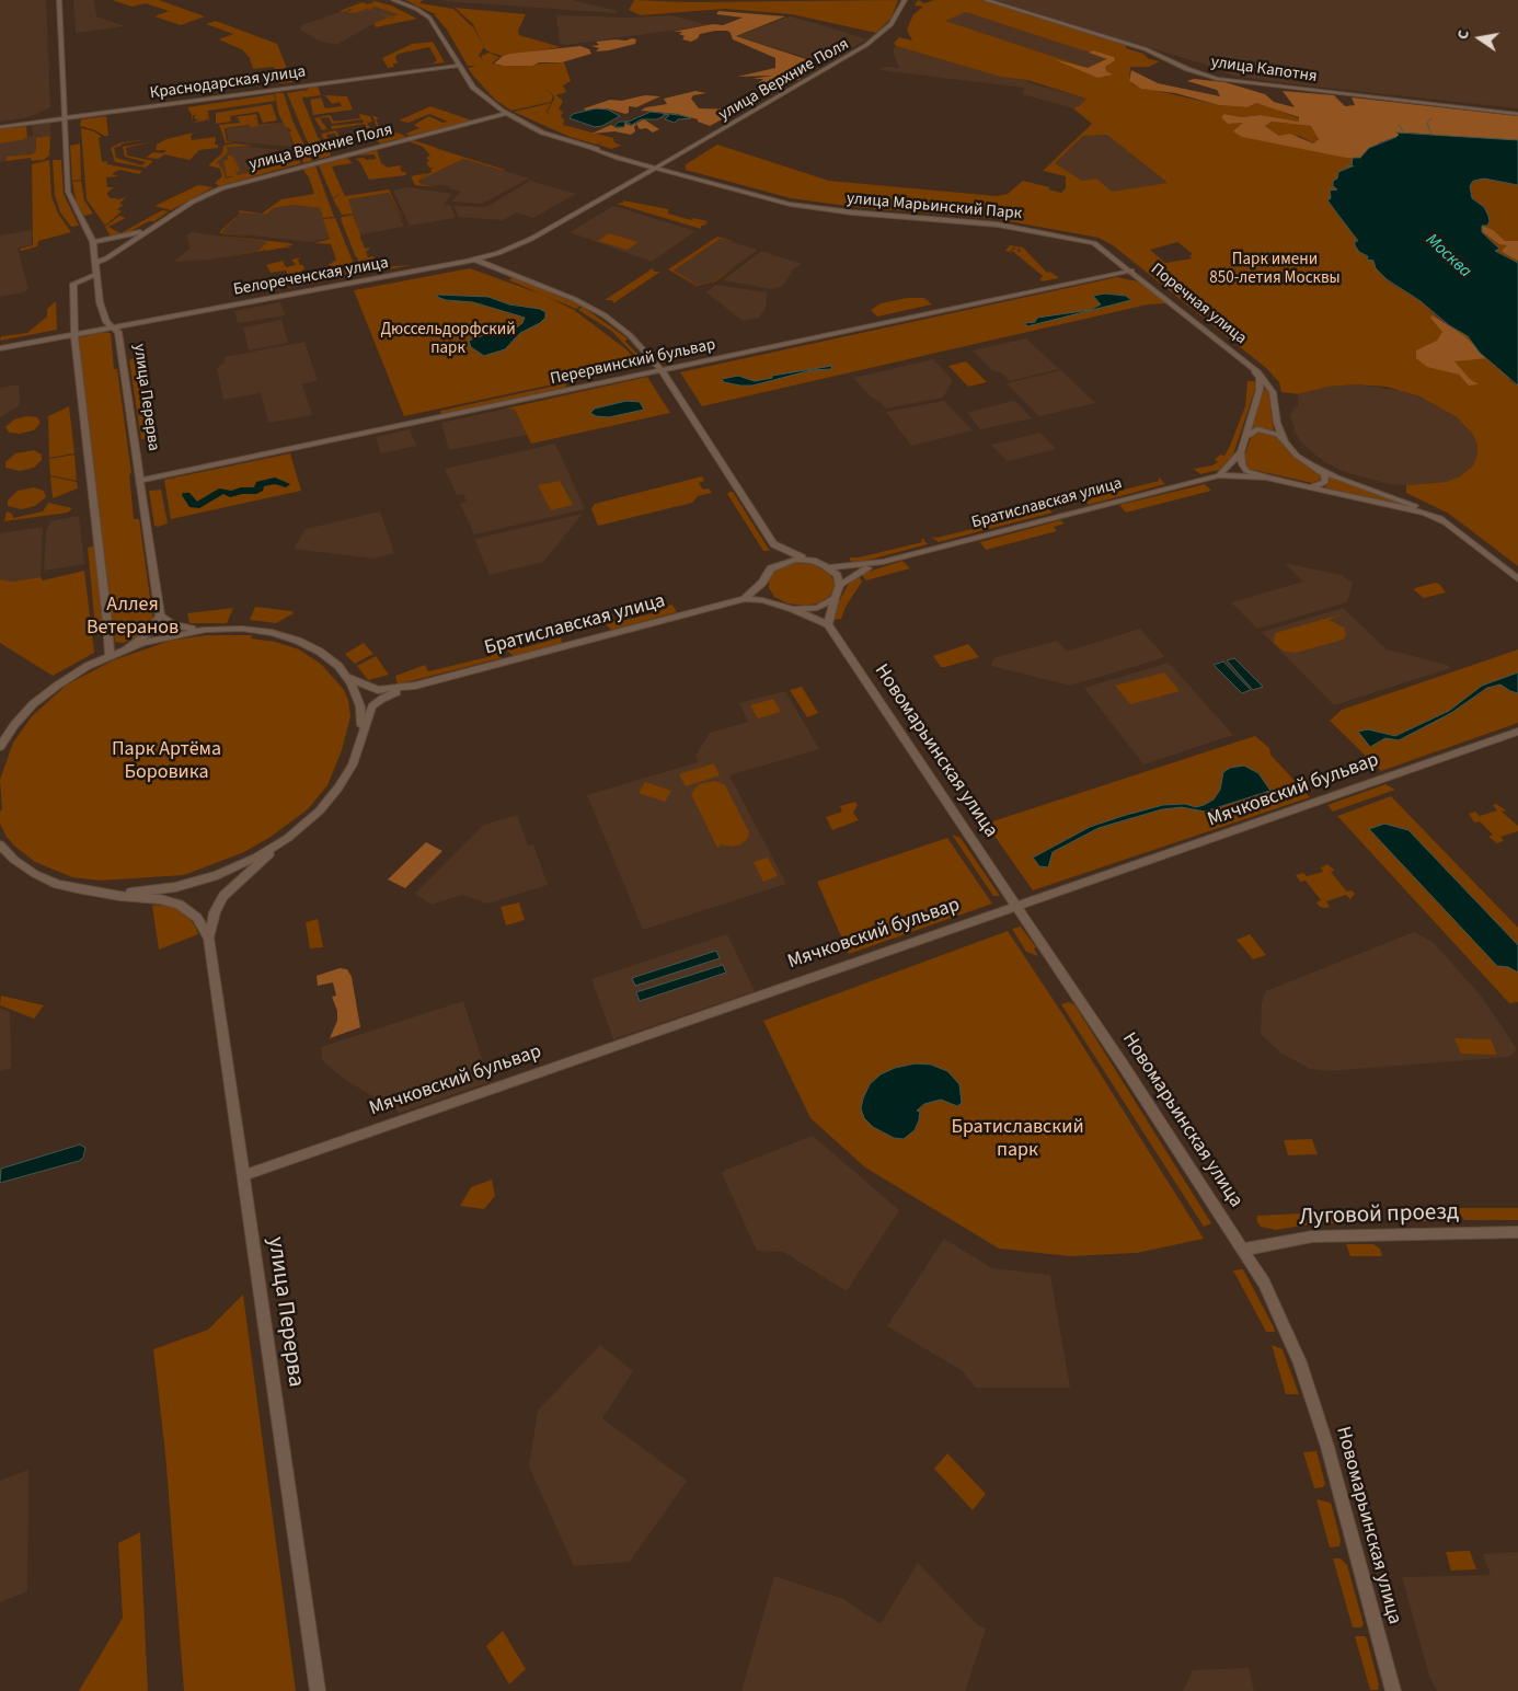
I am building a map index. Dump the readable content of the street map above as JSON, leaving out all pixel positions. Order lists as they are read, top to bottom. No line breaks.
{"streets":{"main road":["улица Капотня","улица Верхние Поля","Краснодарская улица","улица Марьинский Парк","Белореченская улица","Поречная улица","Перервинский бульвар","улица Перерва","Братиславская улица","Новомарьинская улица","Мячковский бульвар","Луговой проезд"]},"crossings":[["улица Верхние Поля","улица Марьинский Парк"],["улица Верхние Поля","Белореченская улица"],["улица Верхние Поля","улица Перерва"],["Краснодарская улица","улица Перерва"],["улица Марьинский Парк","Белореченская улица"],["улица Марьинский Парк","Поречная улица"],["улица Марьинский Парк","Перервинский бульвар"],["Белореченская улица","улица Перерва"],["Поречная улица","Перервинский бульвар"],["Поречная улица","Братиславская улица"],["Перервинский бульвар","улица Перерва"],["улица Перерва","Братиславская улица"],["улица Перерва","Мячковский бульвар"],["Новомарьинская улица","Мячковский бульвар"],["Новомарьинская улица","Луговой проезд"]],"water":["Москва"],"parks":["Парк имени 850-летия Москвы","Дюссельдорфский парк","Аллея Ветеранов","Парк Артёма Боровика","Братиславский парк"],"north":"left"}
